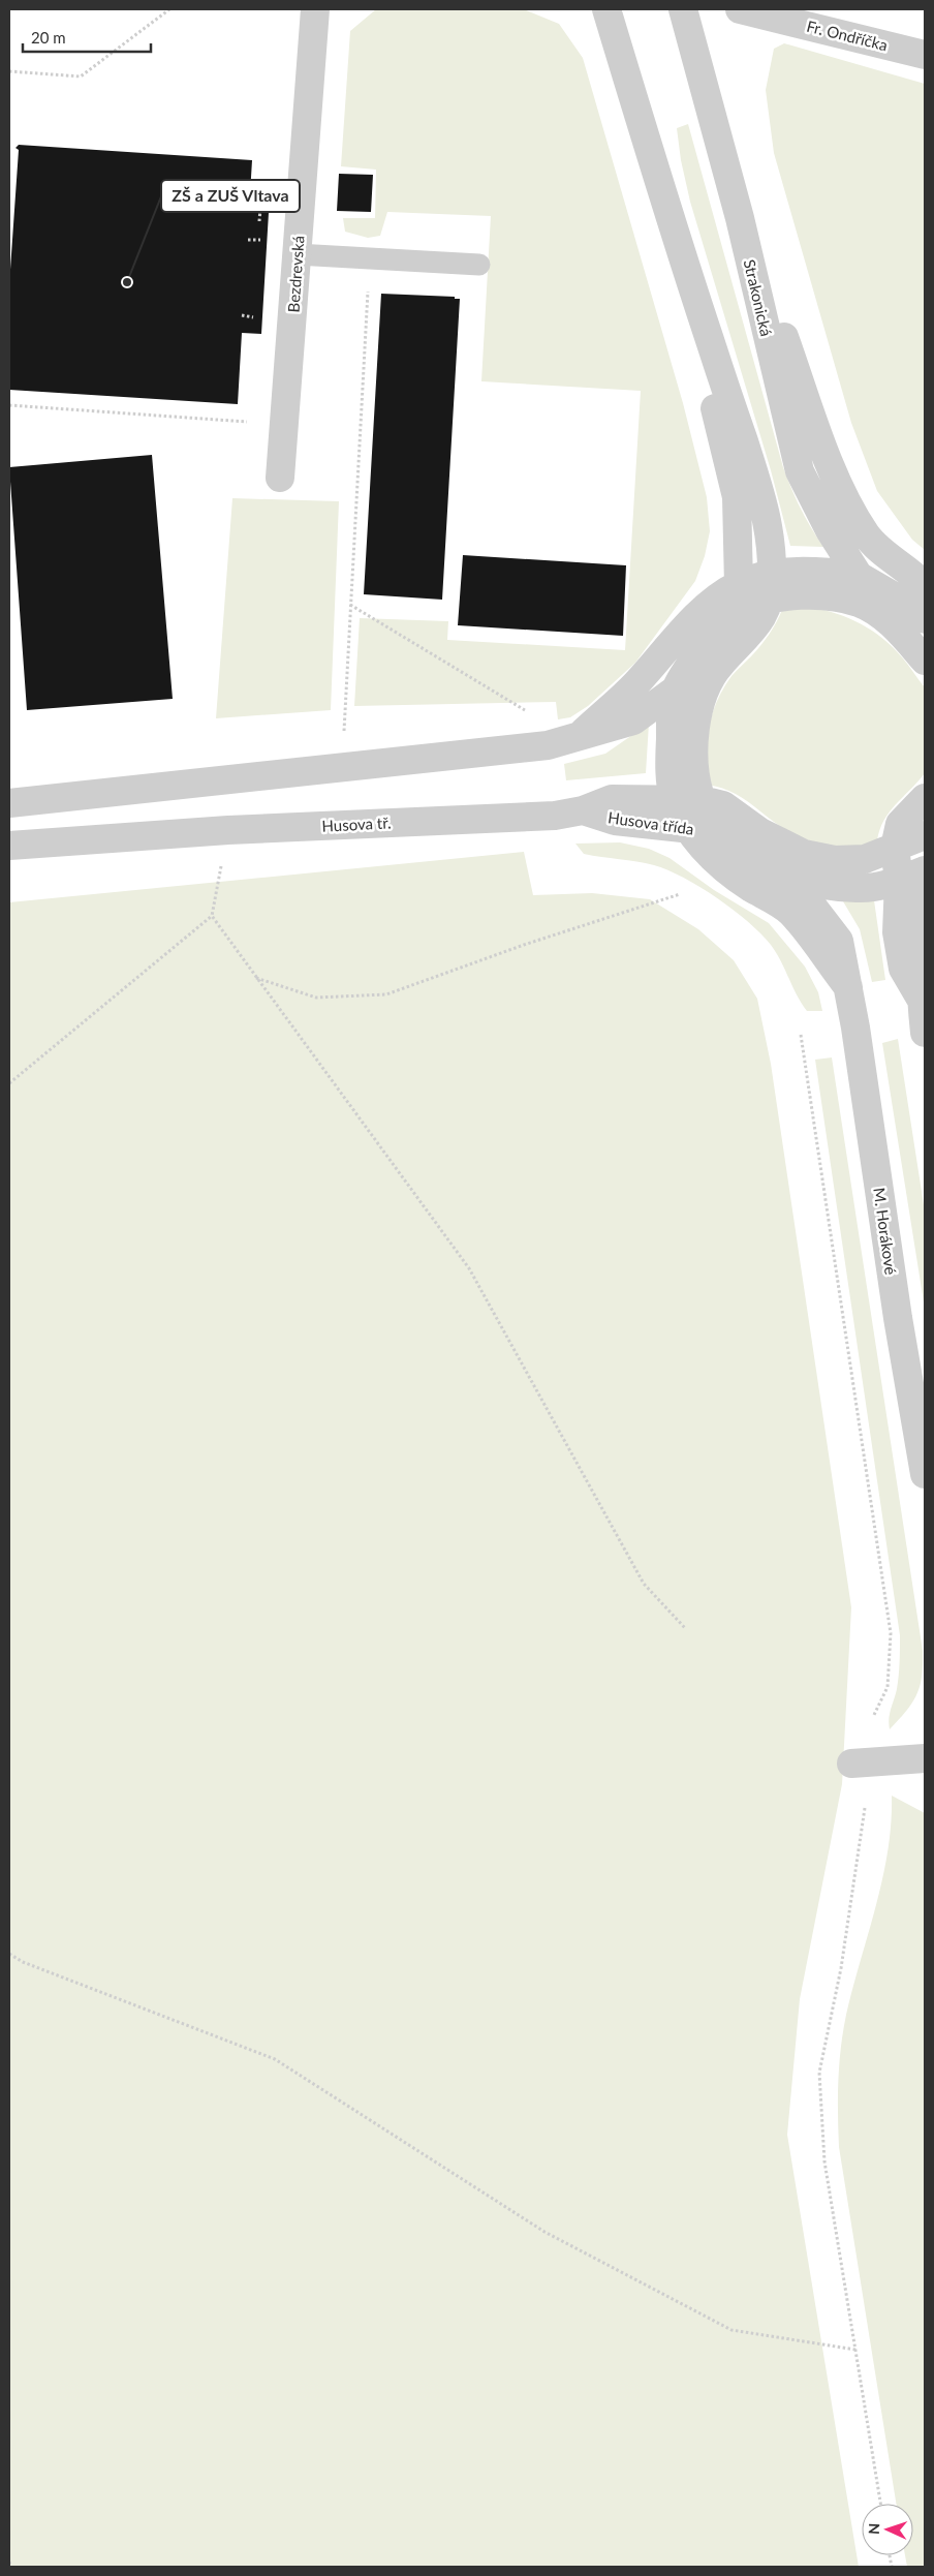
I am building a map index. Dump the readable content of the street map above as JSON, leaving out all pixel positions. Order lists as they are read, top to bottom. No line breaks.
{"streets":{"street":["Fr. Ondříčka","Bezdrevská","Strakonická","Husova třída","Husova tř.","M. Horákové"]},"crossings":[["Husova třída","Husova tř."]],"places":["ZŠ a ZUŠ Vltava"],"scale_bar":"20 m","north":"left"}
